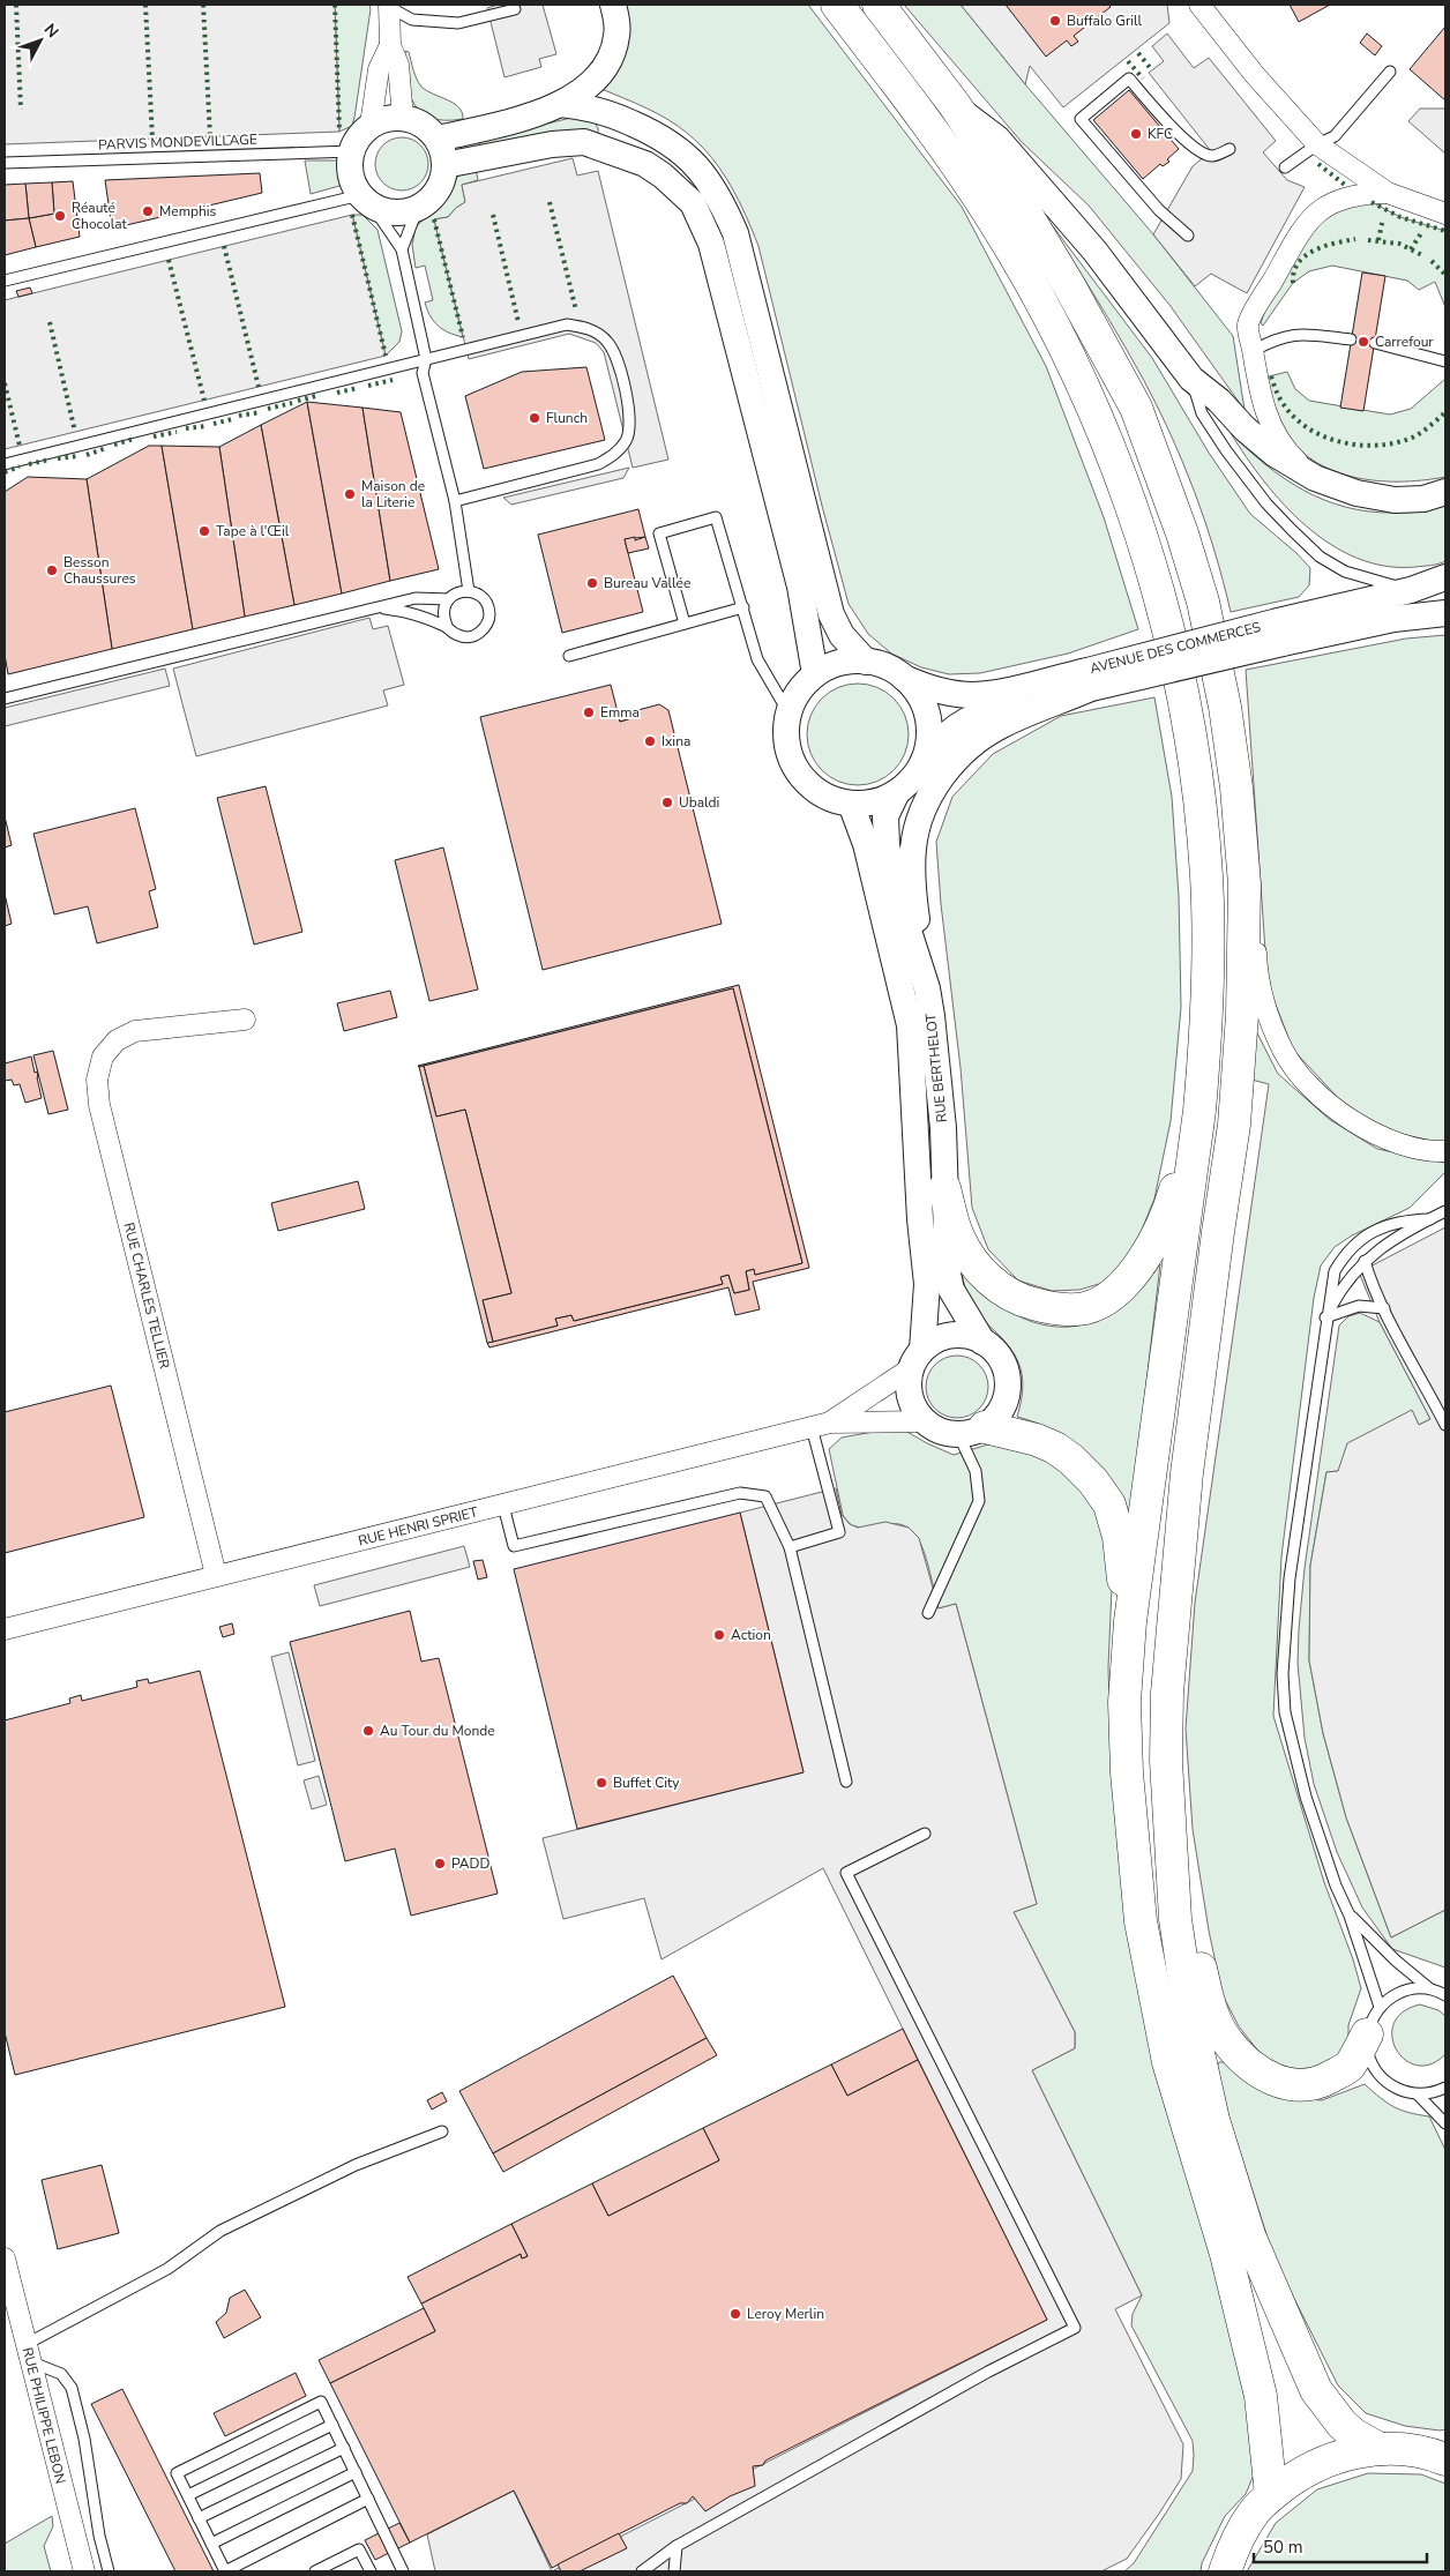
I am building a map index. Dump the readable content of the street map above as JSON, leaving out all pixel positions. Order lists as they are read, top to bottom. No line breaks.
{"streets":{"street":["AVENUE DES COMMERCES","RUE BERTHELOT","RUE CHARLES TELLIER","RUE HENRI SPRIET","RUE PHILIPPE LEBON"],"lane":["PARVIS MONDEVILLAGE"]},"crossings":[["AVENUE DES COMMERCES","RUE BERTHELOT"],["RUE CHARLES TELLIER","RUE HENRI SPRIET"]],"places":["Buffalo Grill","KFC","Memphis","Réauté Chocolat","Carrefour","Flunch","Maison de la Literie","Tape à l'Œil","Besson Chaussures","Bureau Vallée","Emma","Ixina","Ubaldi","Action","Au Tour du Monde","Buffet City","PADD","Leroy Merlin"],"scale_bar":"50 m","north":"top right"}
